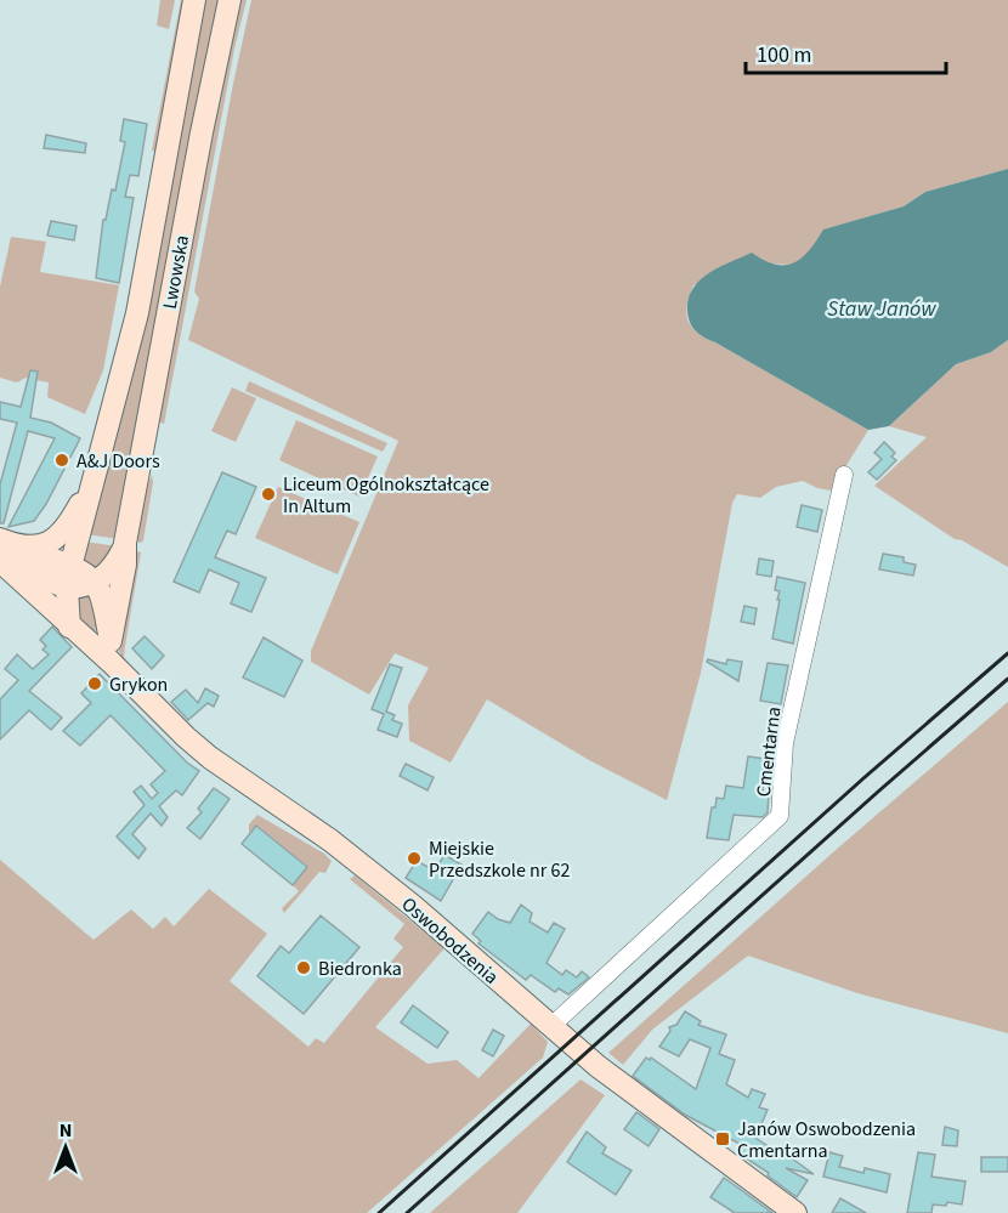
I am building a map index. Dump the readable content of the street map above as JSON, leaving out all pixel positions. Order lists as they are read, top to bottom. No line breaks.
{"streets":{"street":["Lwowska","Cmentarna","Oswobodzenia"]},"crossings":[["Lwowska","Oswobodzenia"],["Cmentarna","Oswobodzenia"]],"water":["Staw Janów"],"places":{"other":["A&J Doors","Liceum Ogólnokształcące In Altum","Grykon","Miejskie Przedszkole nr 62","Biedronka"],"transit":["Janów Oswobodzenia Cmentarna"]},"scale_bar":"100 m","north":"top"}
